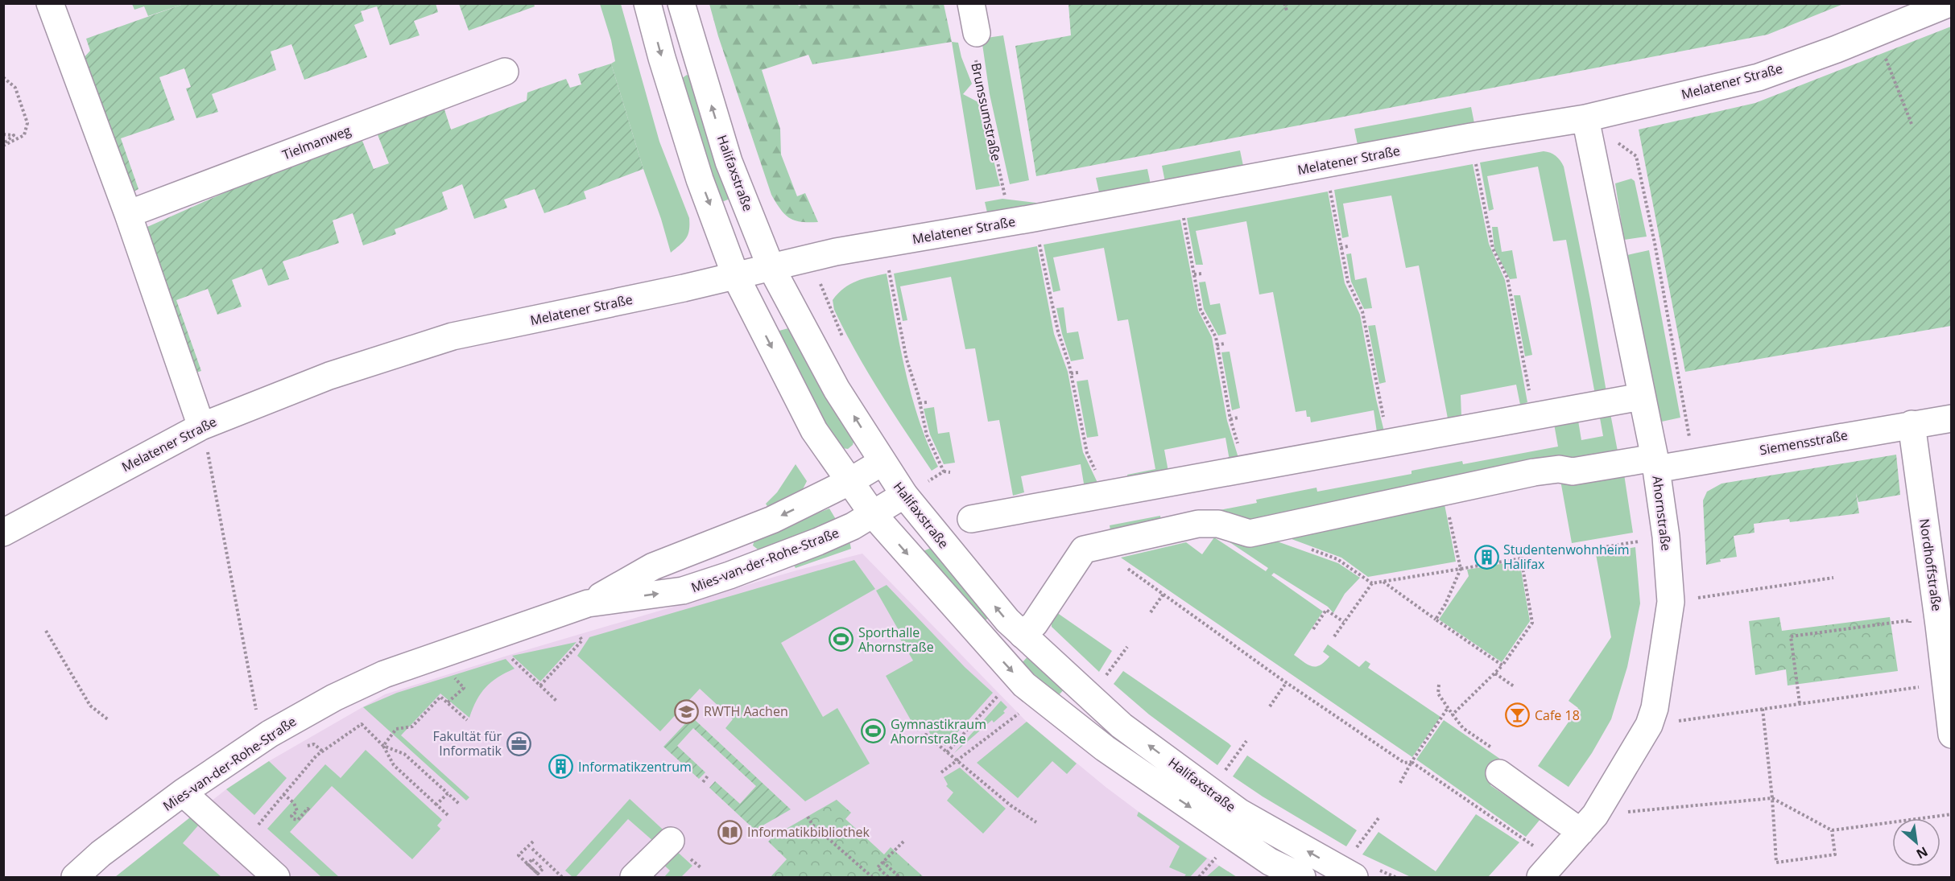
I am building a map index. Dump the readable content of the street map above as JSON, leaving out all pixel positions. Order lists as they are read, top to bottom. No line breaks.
{"streets":{"street":["Melatener Straße","Tielmanweg","Halifaxstraße","Siemensstraße","Ahornstraße","Mies-van-der-Rohe-Straße","Nordhoffstraße"],"path":["Brunssumstraße"]},"crossings":[["Melatener Straße","Brunssumstraße"],["Melatener Straße","Halifaxstraße"],["Melatener Straße","Ahornstraße"],["Halifaxstraße","Siemensstraße"],["Halifaxstraße","Mies-van-der-Rohe-Straße"],["Siemensstraße","Ahornstraße"],["Siemensstraße","Nordhoffstraße"]],"places":{"building":["Studentenwohnheim Halifax","Informatikzentrum"],"sports":["Sporthalle Ahornstraße","Gymnastikraum Ahornstraße"],"school or university":["RWTH Aachen"],"bar":["Cafe 18"],"office":["Fakultät für Informatik"],"library":["Informatikbibliothek"]},"north":"bottom right"}
